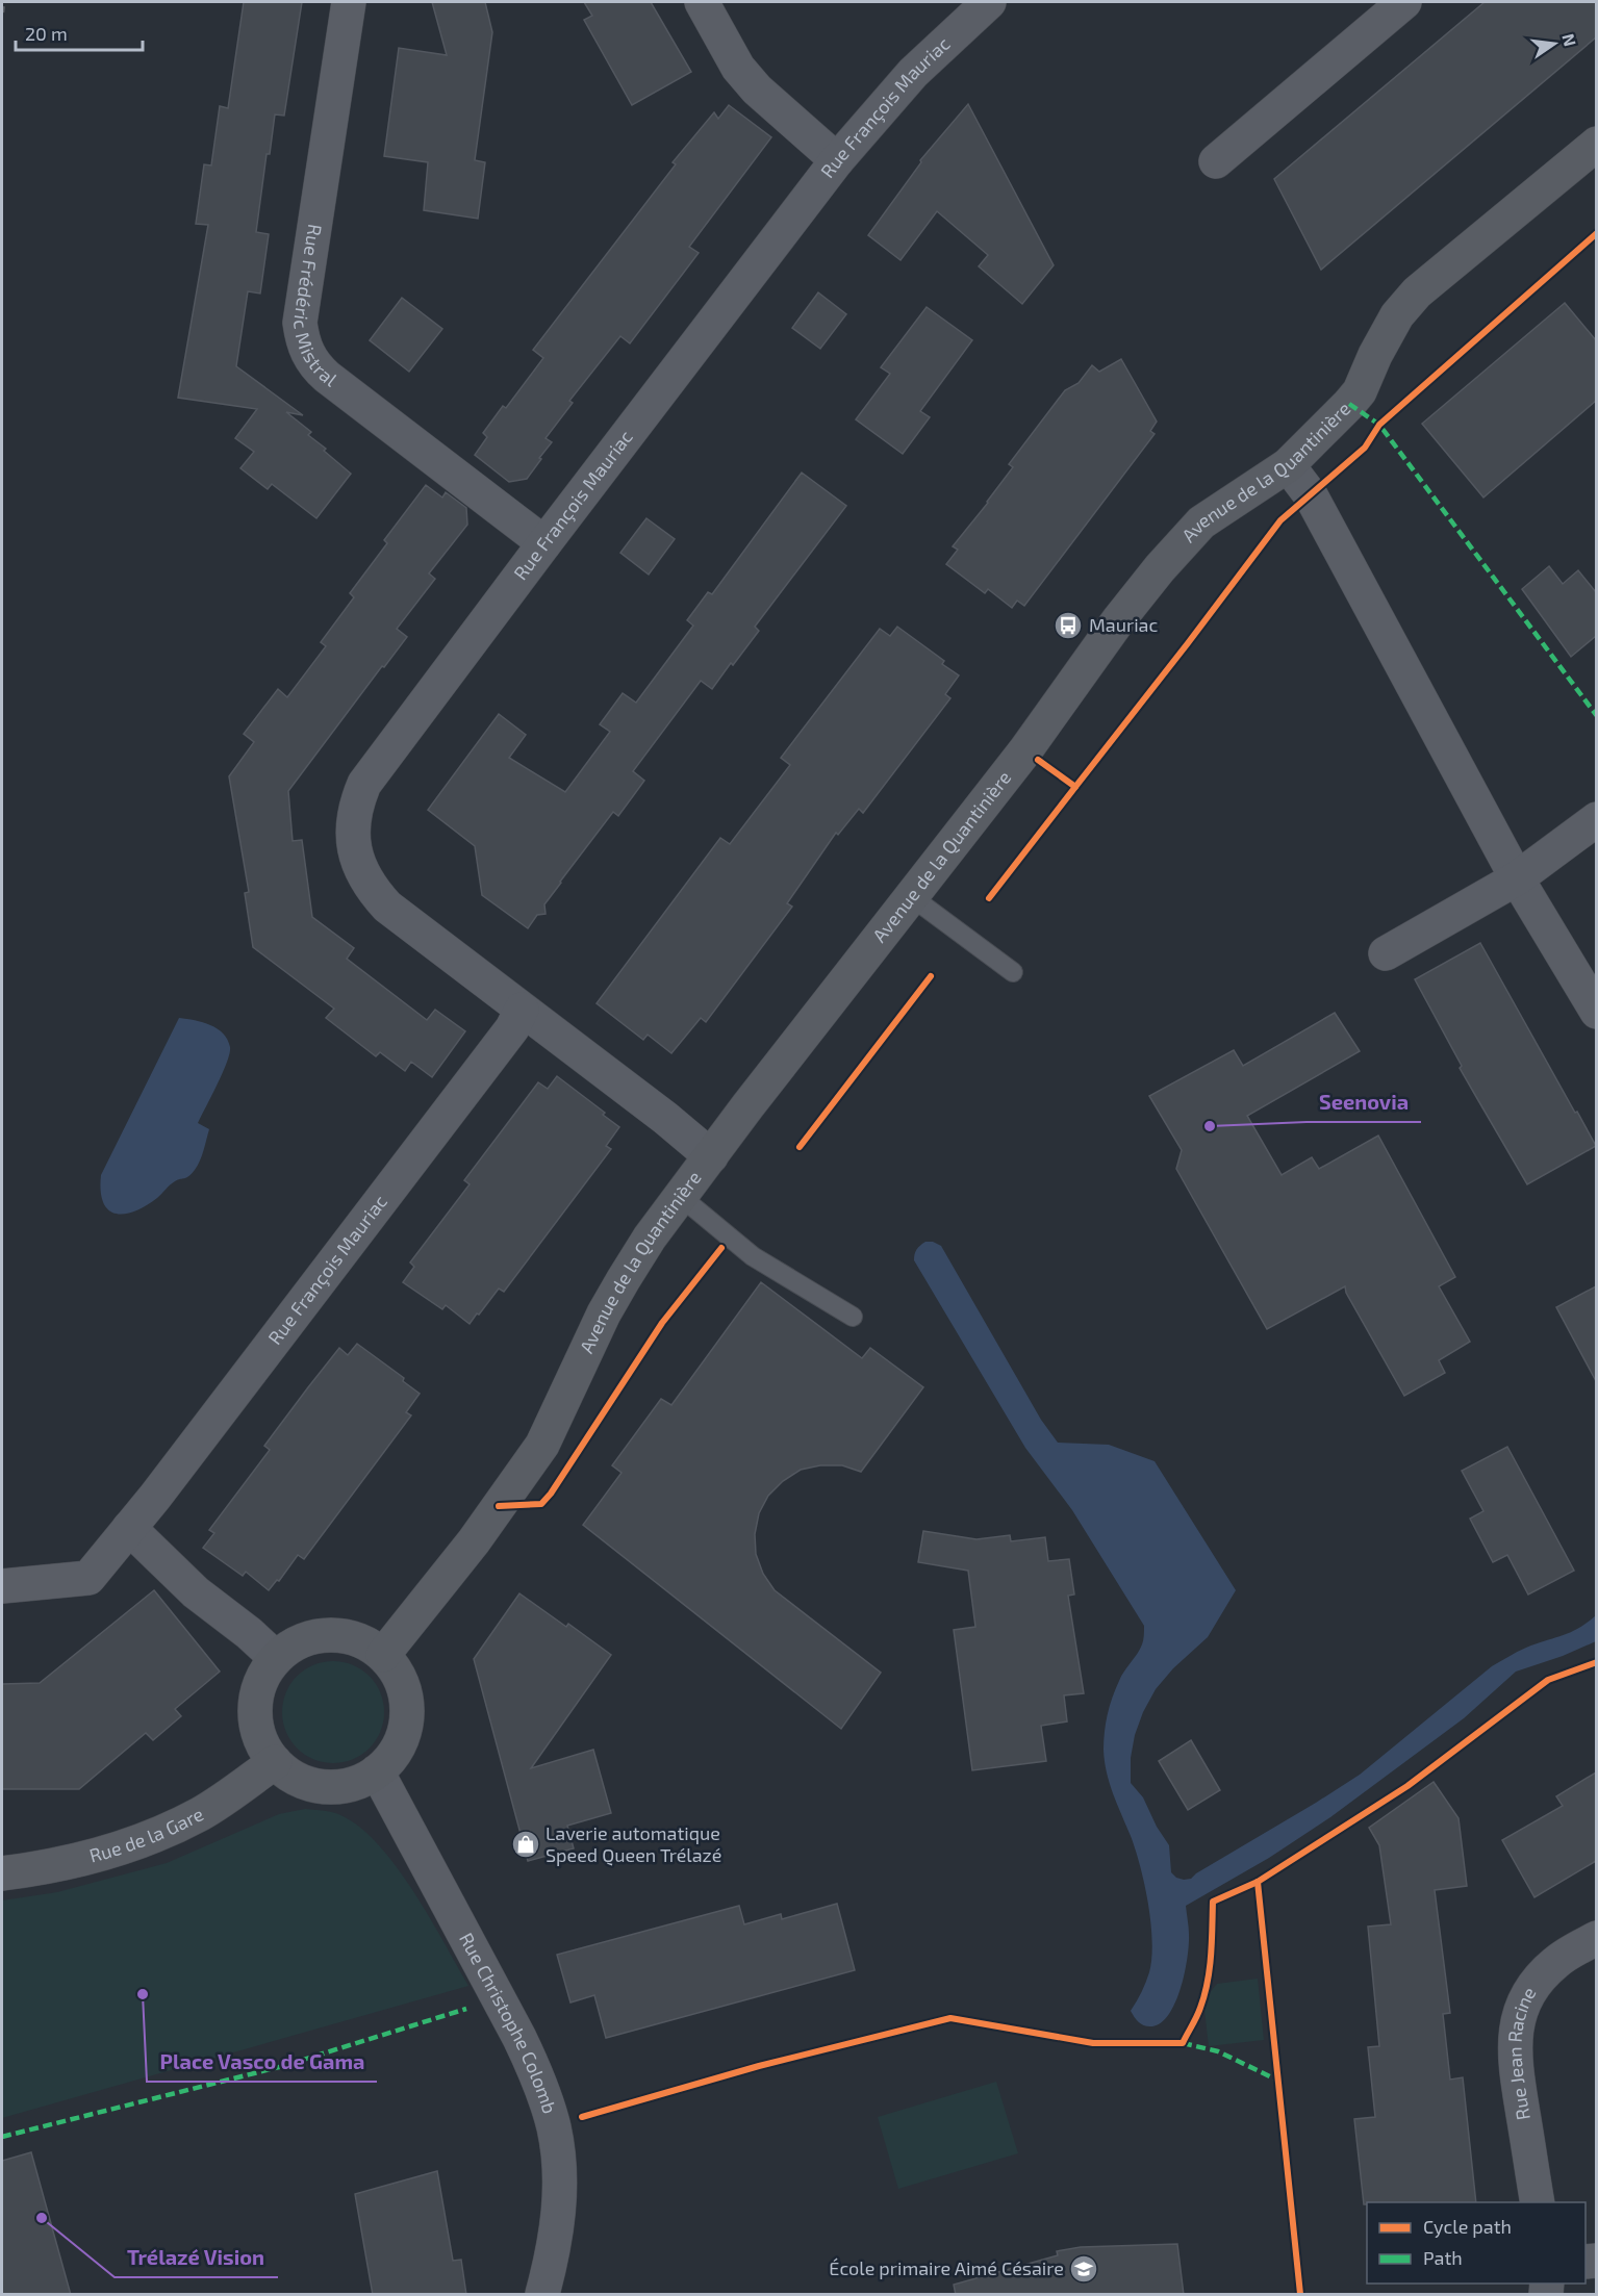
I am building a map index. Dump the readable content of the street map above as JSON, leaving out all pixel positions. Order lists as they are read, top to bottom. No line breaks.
{"streets":{"street":["Rue François Mauriac","Rue Frédéric Mistral","Avenue de la Quantinière","Rue de la Gare","Rue Christophe Colomb","Rue Jean Racine"]},"crossings":[["Rue François Mauriac","Rue Frédéric Mistral"],["Rue François Mauriac","Avenue de la Quantinière"],["Avenue de la Quantinière","Rue de la Gare"],["Avenue de la Quantinière","Rue Christophe Colomb"],["Rue de la Gare","Rue Christophe Colomb"]],"places":{"bus stop":["Mauriac"],"other":["Seenovia","Place Vasco de Gama","Trélazé Vision"],"shop":["Laverie automatique Speed Queen Trélazé"],"school or university":["École primaire Aimé Césaire"]},"legend":["Cycle path","Path"],"scale_bar":"20 m","north":"right"}
